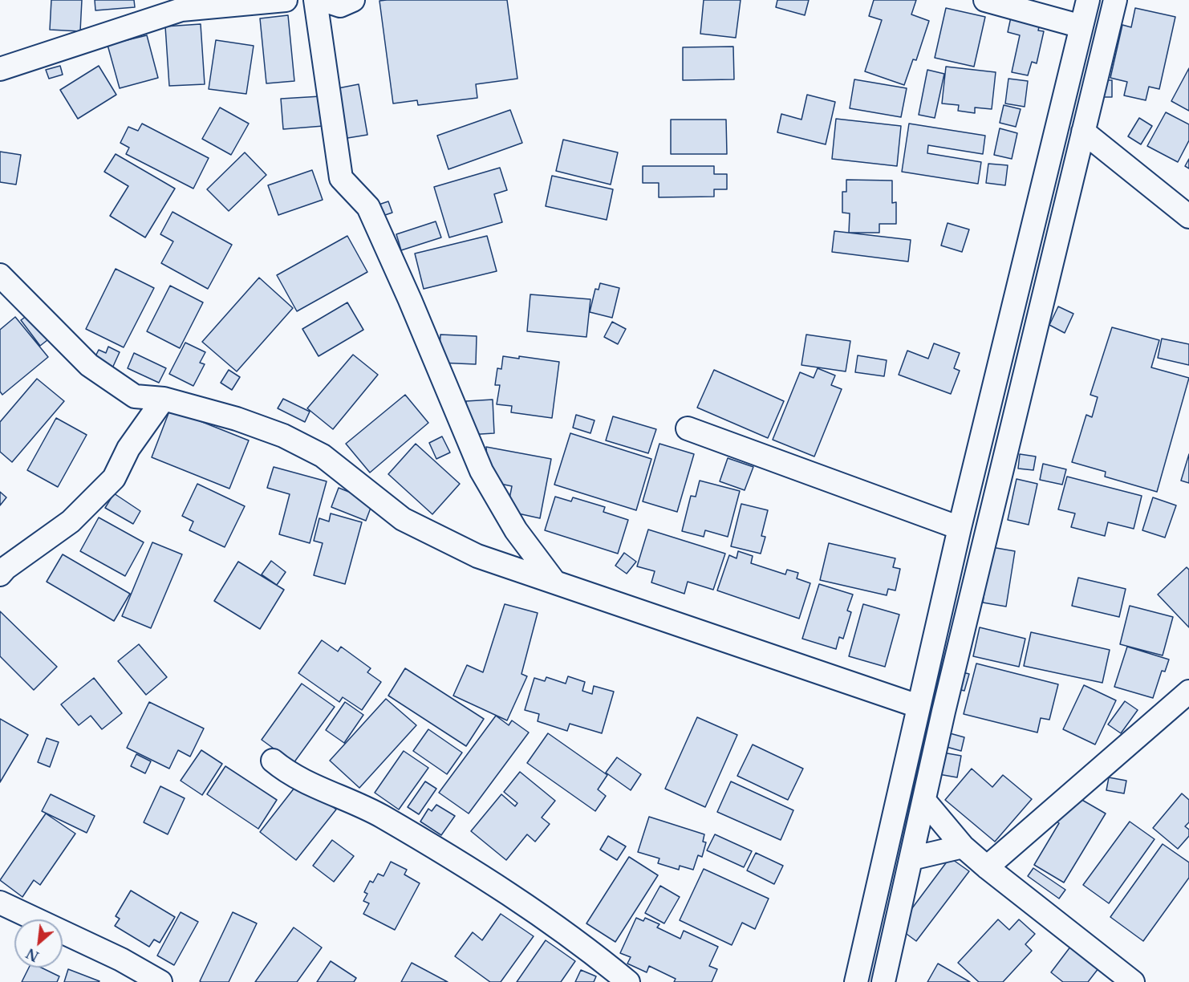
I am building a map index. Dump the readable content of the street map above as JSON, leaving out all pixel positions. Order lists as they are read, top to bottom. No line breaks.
{"north":"bottom left"}
